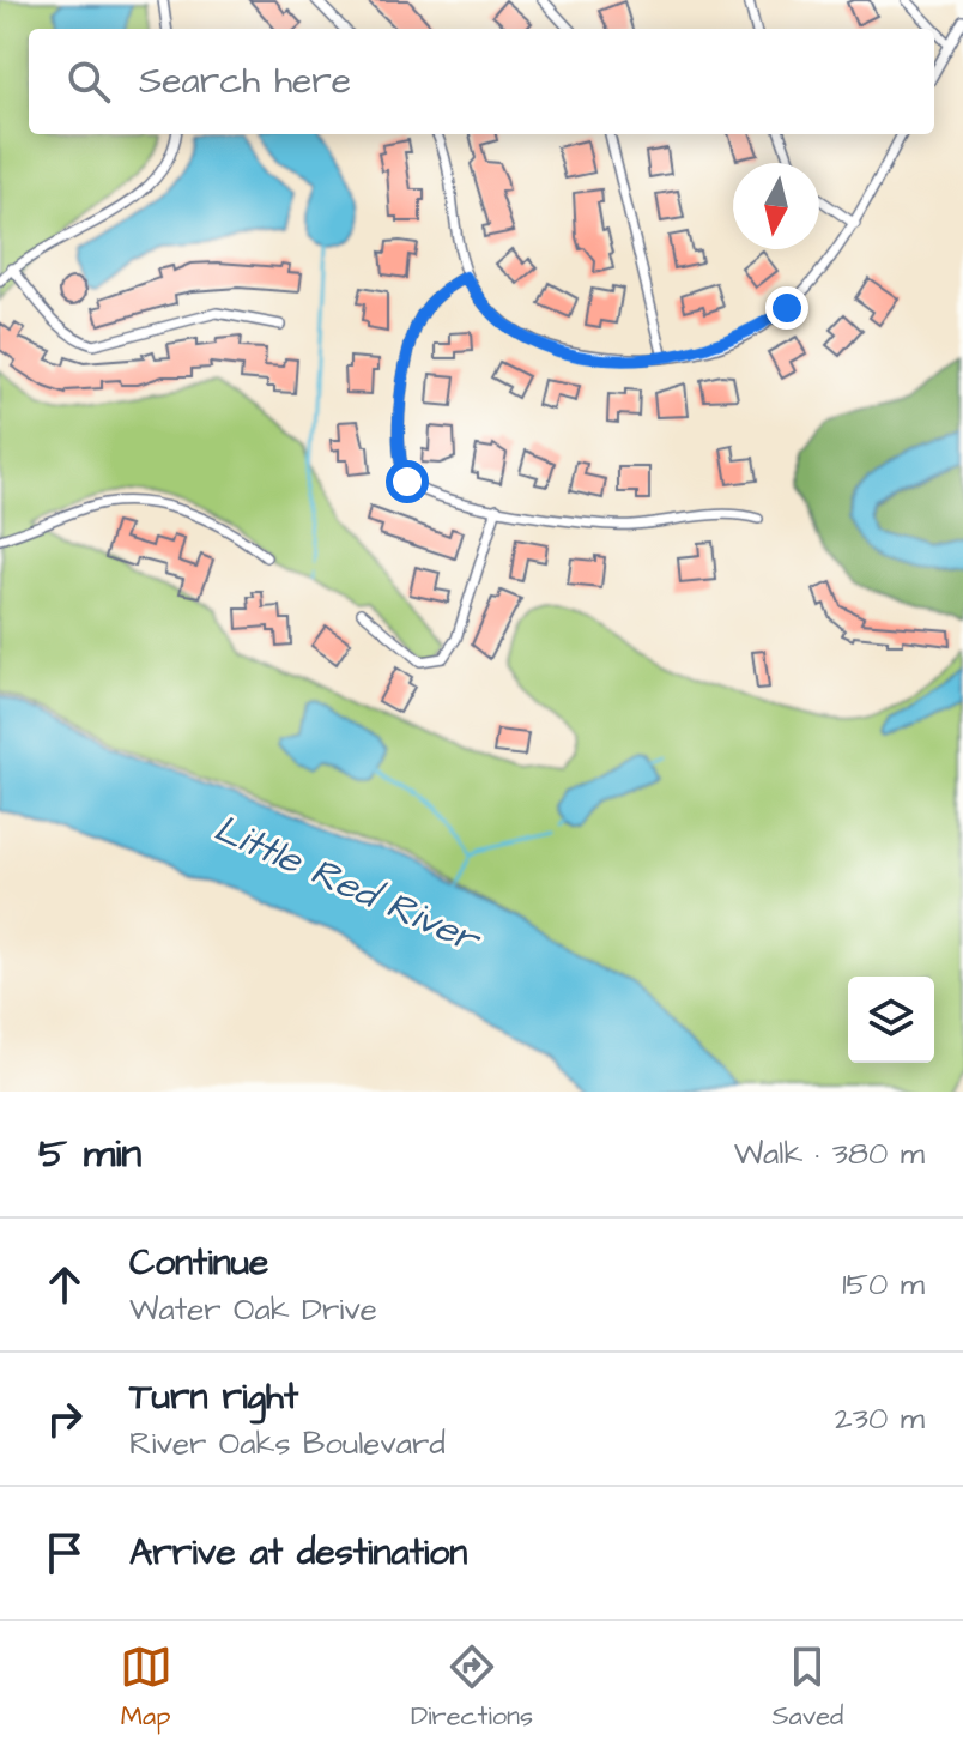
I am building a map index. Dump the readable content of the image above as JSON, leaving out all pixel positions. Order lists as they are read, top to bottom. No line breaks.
{"water":["Little Red River"],"north":"bottom","page":{"search":"Search here","heading":["5 min","Walk · 380 m"],"list":[["Continue","Water Oak Drive","150 m"],["Turn right","River Oaks Boulevard","230 m"],"Arrive at destination"],"nav":["Map","Directions","Saved"]}}
